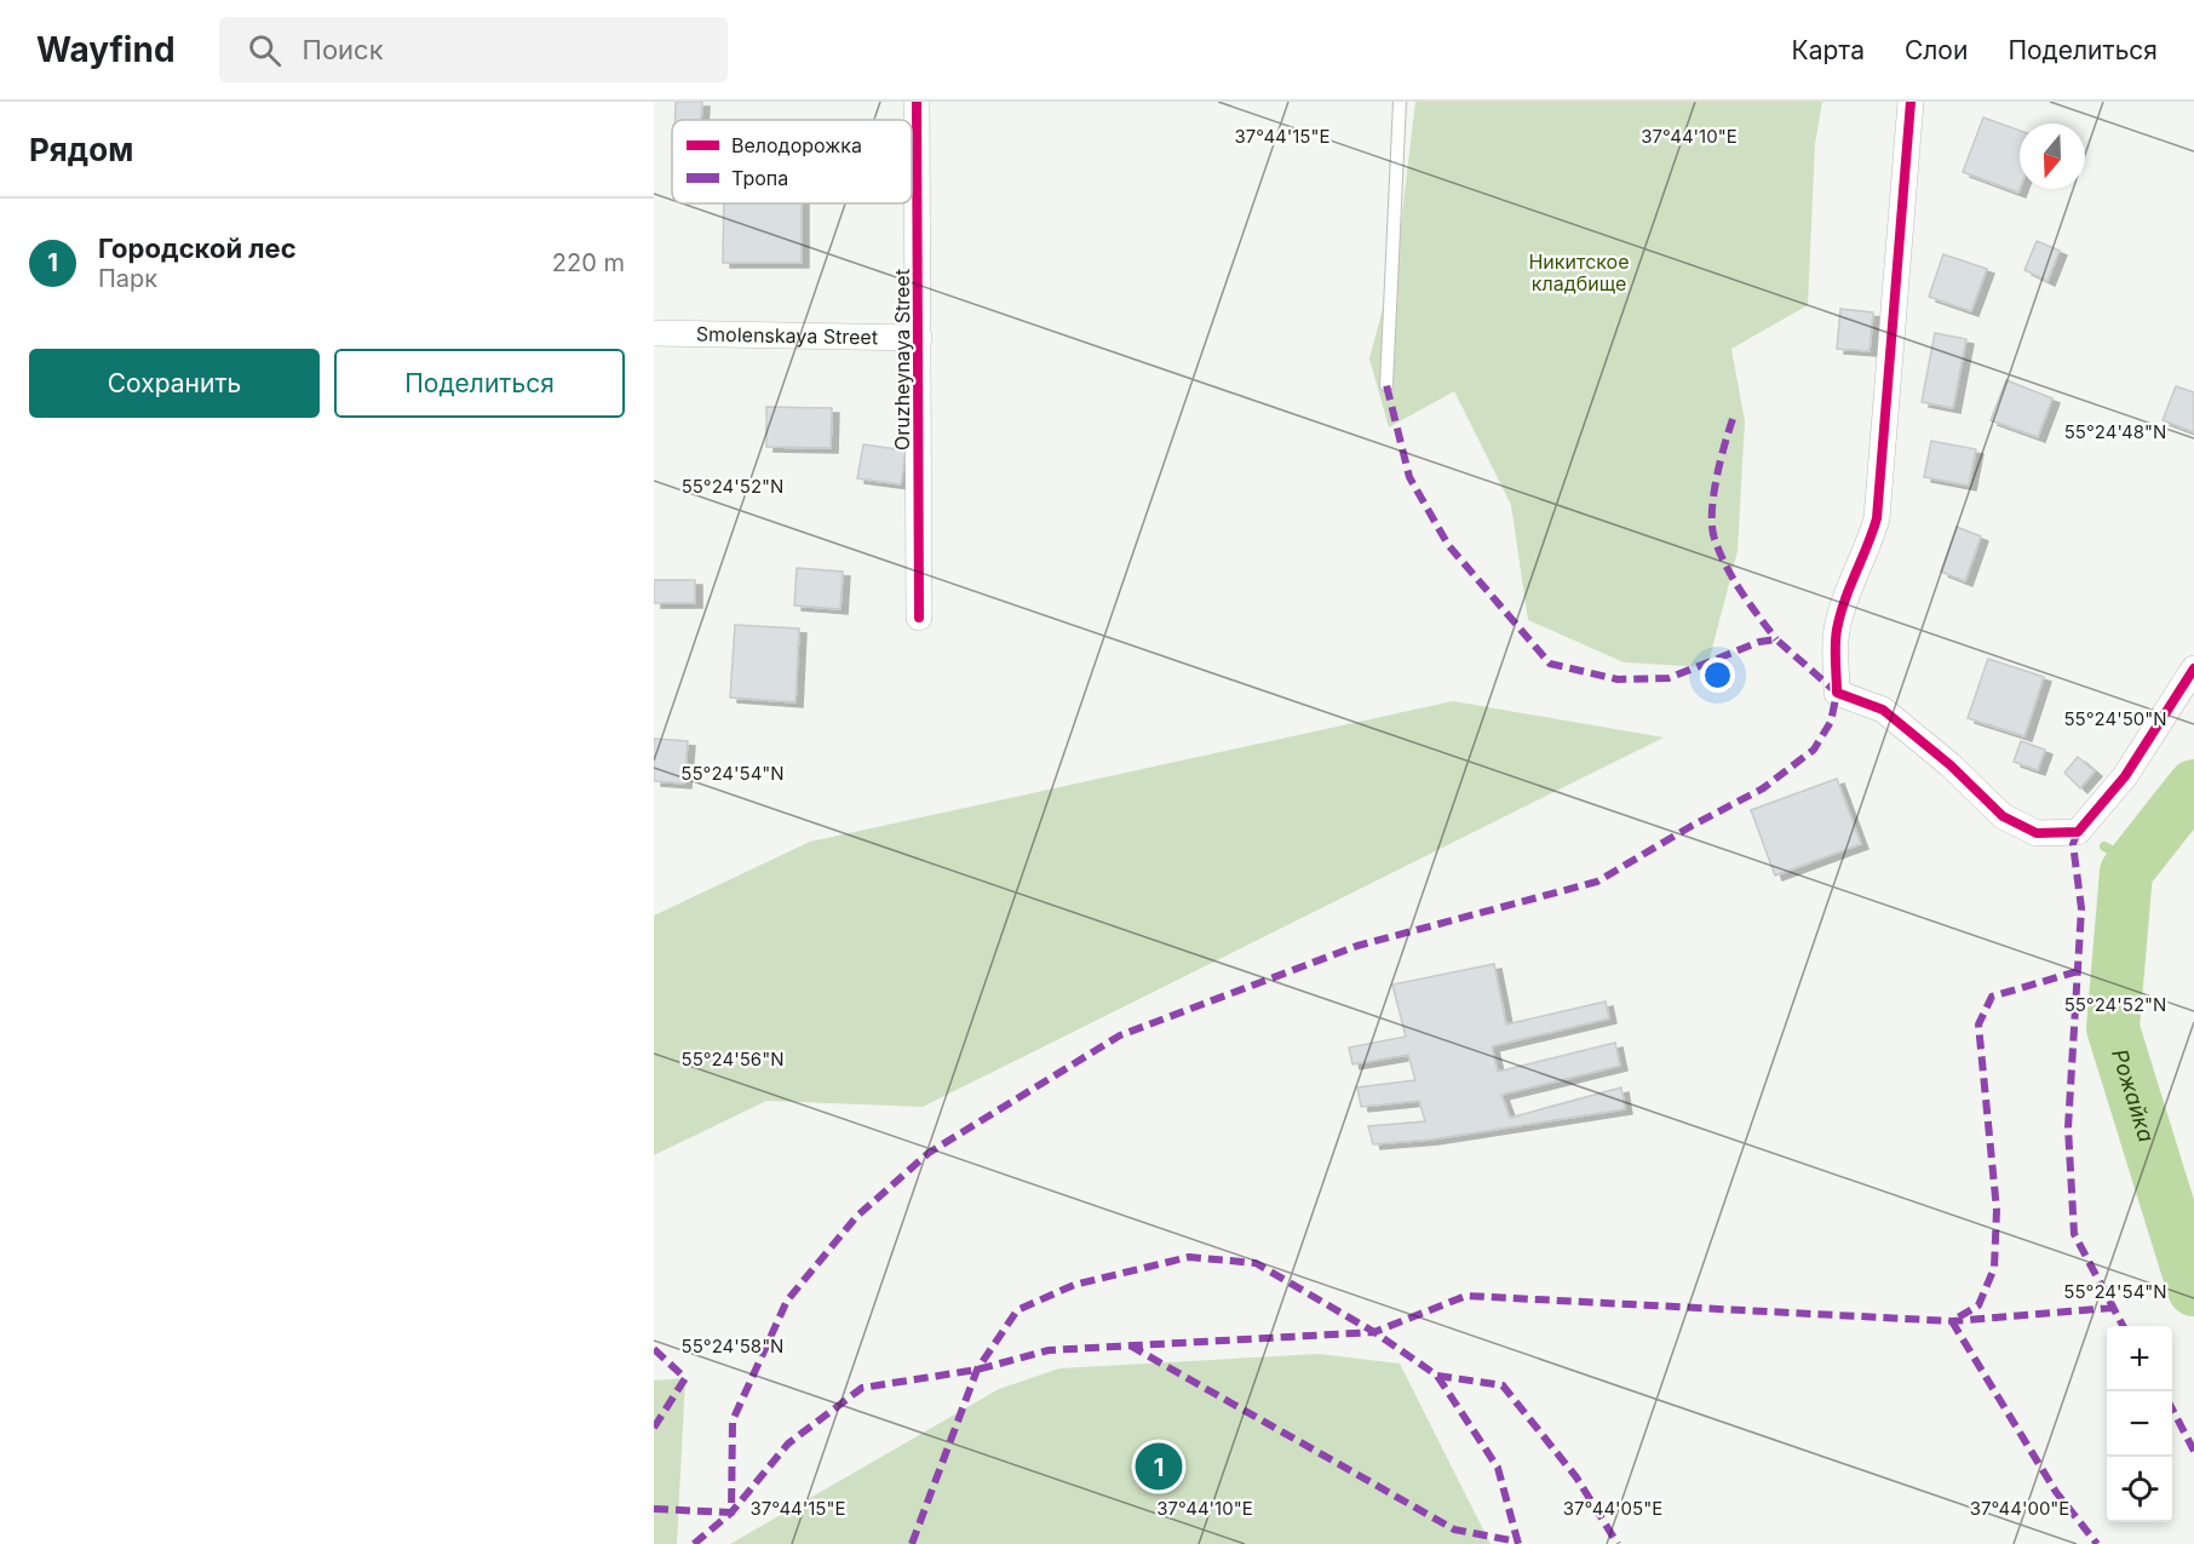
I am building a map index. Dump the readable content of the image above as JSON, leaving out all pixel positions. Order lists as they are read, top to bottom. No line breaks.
{"streets":{"street":["Smolenskaya Street","Oruzheynaya Street"]},"crossings":[["Smolenskaya Street","Oruzheynaya Street"]],"water":["Рожайка"],"parks":["Никитское кладбище"],"legend":["Велодорожка","Тропа"],"north":"bottom","page":{"header":"Wayfind","search":"Поиск","nav":["Карта","Слои","Поделиться"],"heading":"Рядом","list":[{"mark":"1","name":"Городской лес","note":"Парк","value":"220 m"}],"buttons":["Сохранить","Поделиться"],"map_buttons":["+","−"],"pins":"1"},"coordinates":["37°44'15\"E","37°44'10\"E","55°24'48\"N","55°24'52\"N","55°24'50\"N","55°24'54\"N","55°24'56\"N","55°24'58\"N","37°44'05\"E","37°44'00\"E"]}
